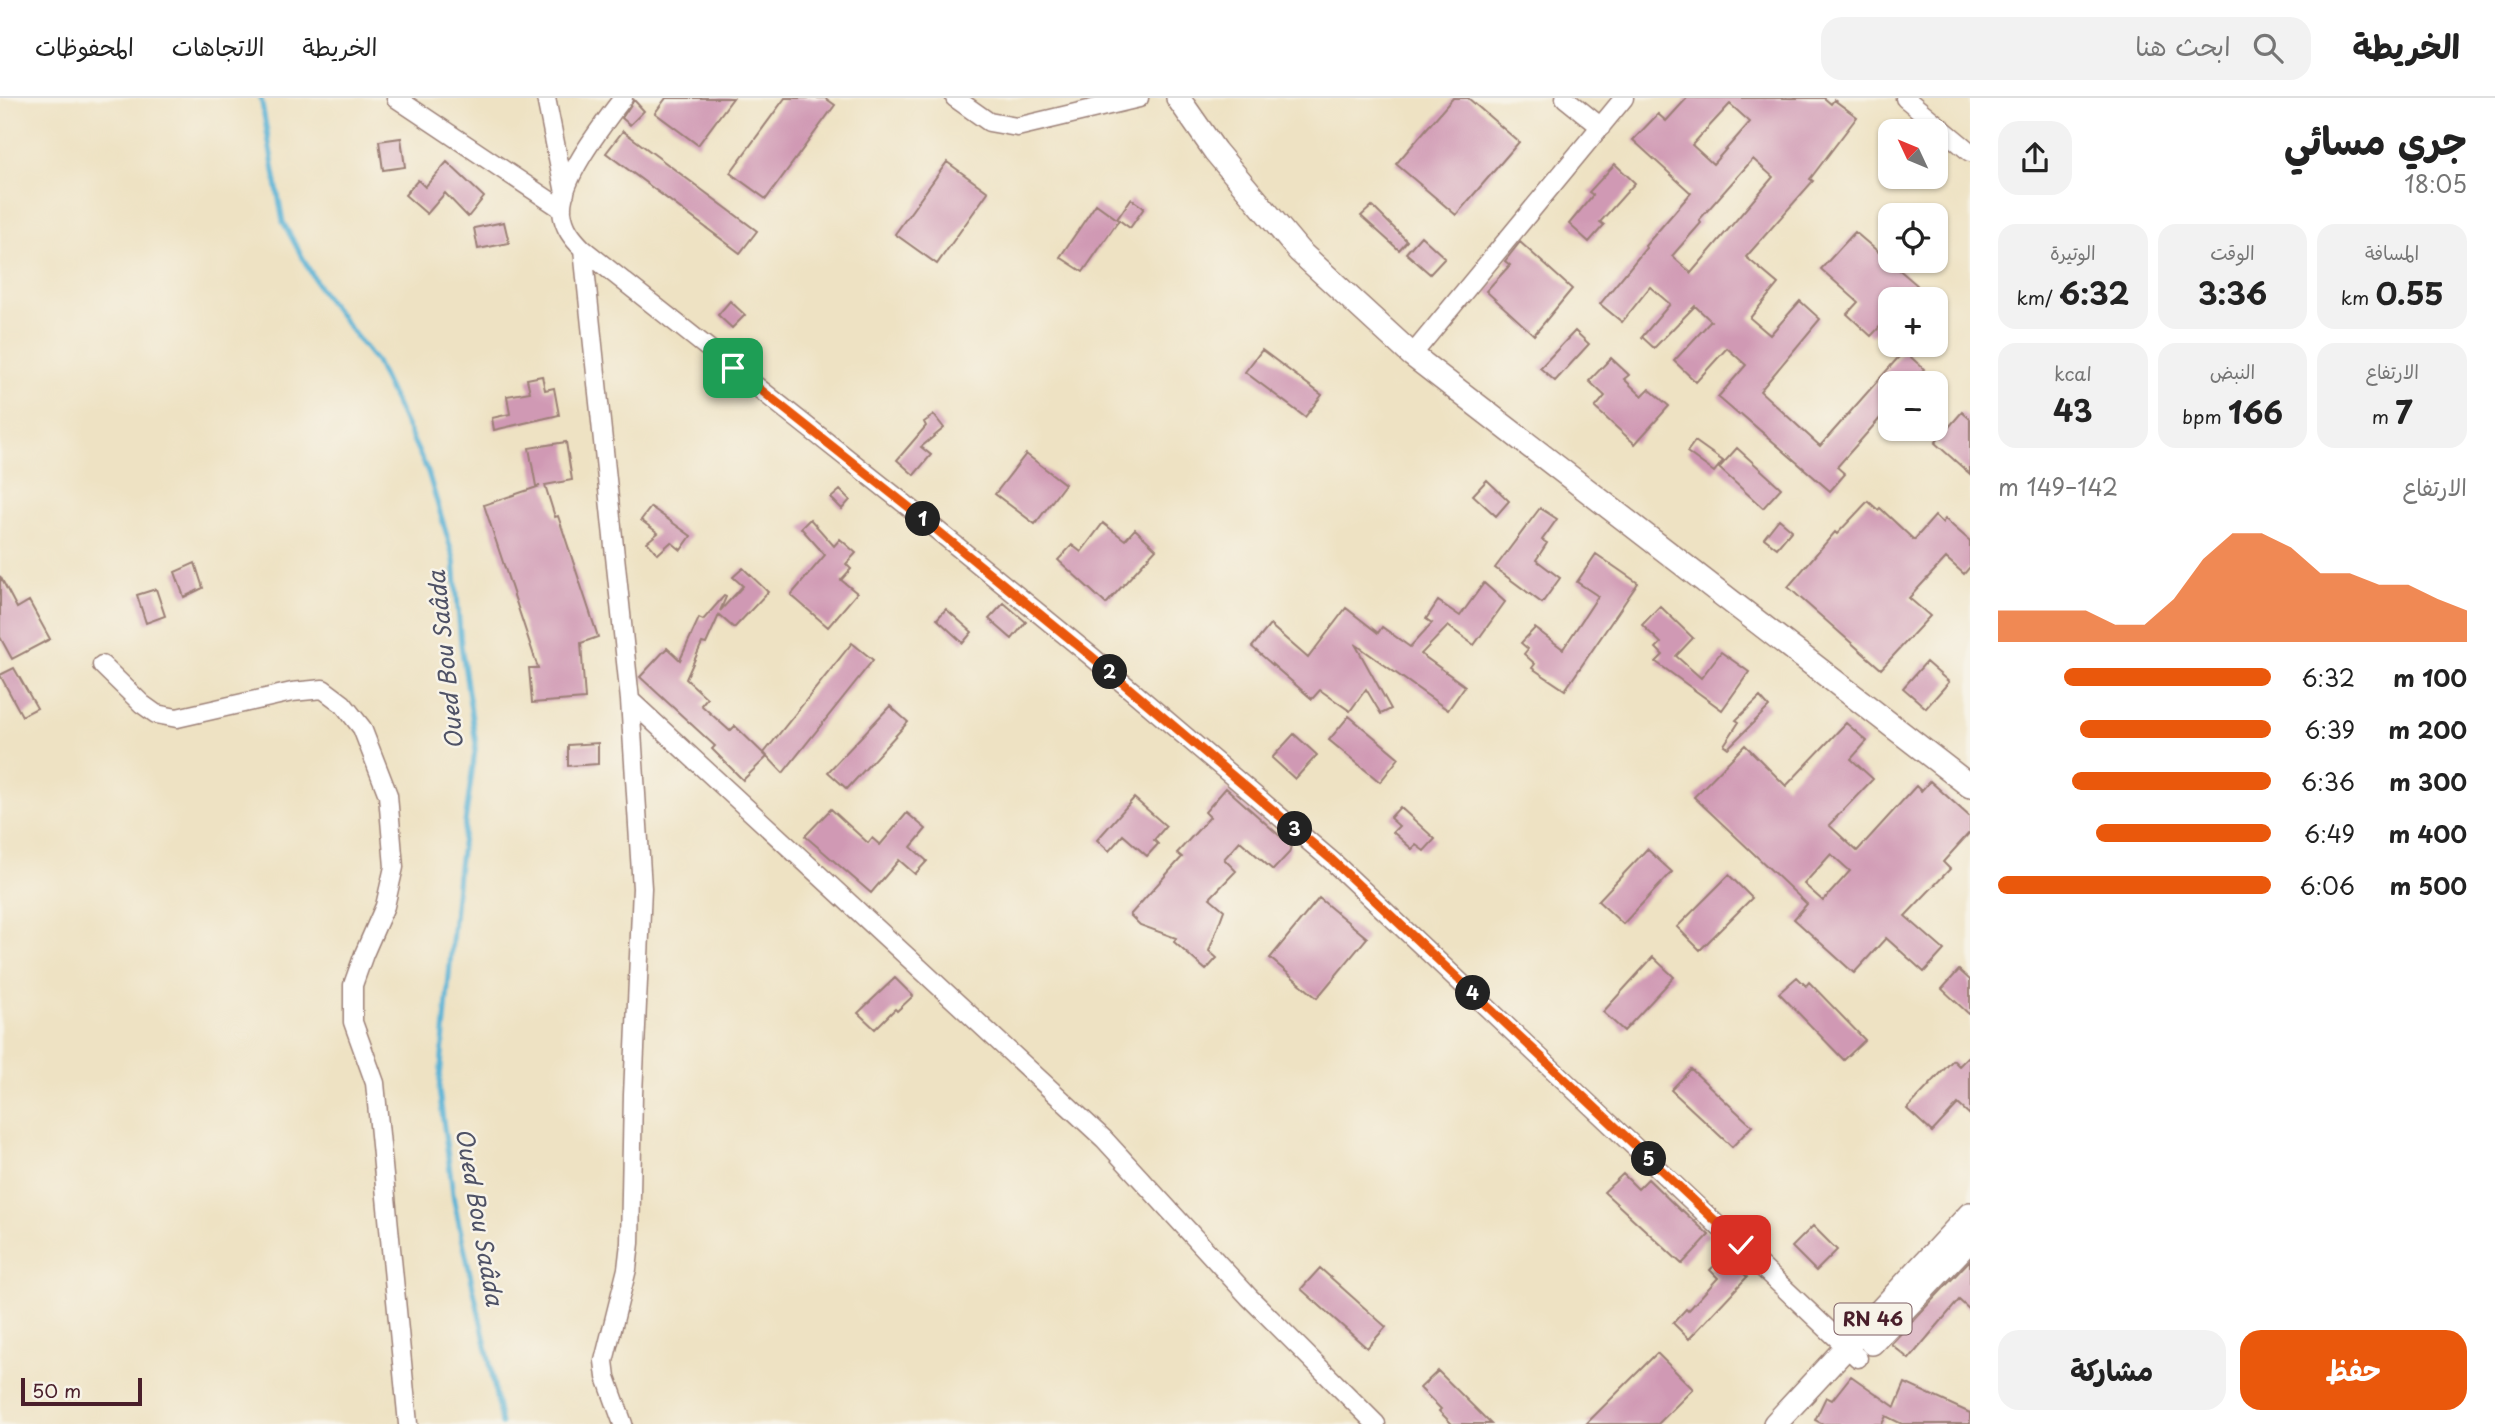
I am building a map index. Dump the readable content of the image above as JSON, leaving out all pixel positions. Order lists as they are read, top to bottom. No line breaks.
{"streets":{"main road":["RN 46"]},"water":["Oued Bou Saâda"],"scale_bar":"50 m","north":"top left","page":{"header":"الخريطة","search":"ابحث هنا","nav":["الخريطة","الاتجاهات","المحفوظات"],"heading":["جري مسائي","18:05"],"map_buttons":["+","−"],"stats":[["المسافة","0.55 km"],["الوقت","3:36"],["الوتيرة","6:32 /km"],["الارتفاع","7 m"],["النبض","166 bpm"],["kcal","43"]],"chart":["الارتفاع","142–149 m"],"pins":["1","2","3","4","5"],"list":[{"name":"100 m","note":"6:32"},{"name":"200 m","note":"6:39"},{"name":"300 m","note":"6:36"},{"name":"400 m","note":"6:49"},{"name":"500 m","note":"6:06"}],"buttons":["حفظ","مشاركة"],"scale":"50 m"}}
